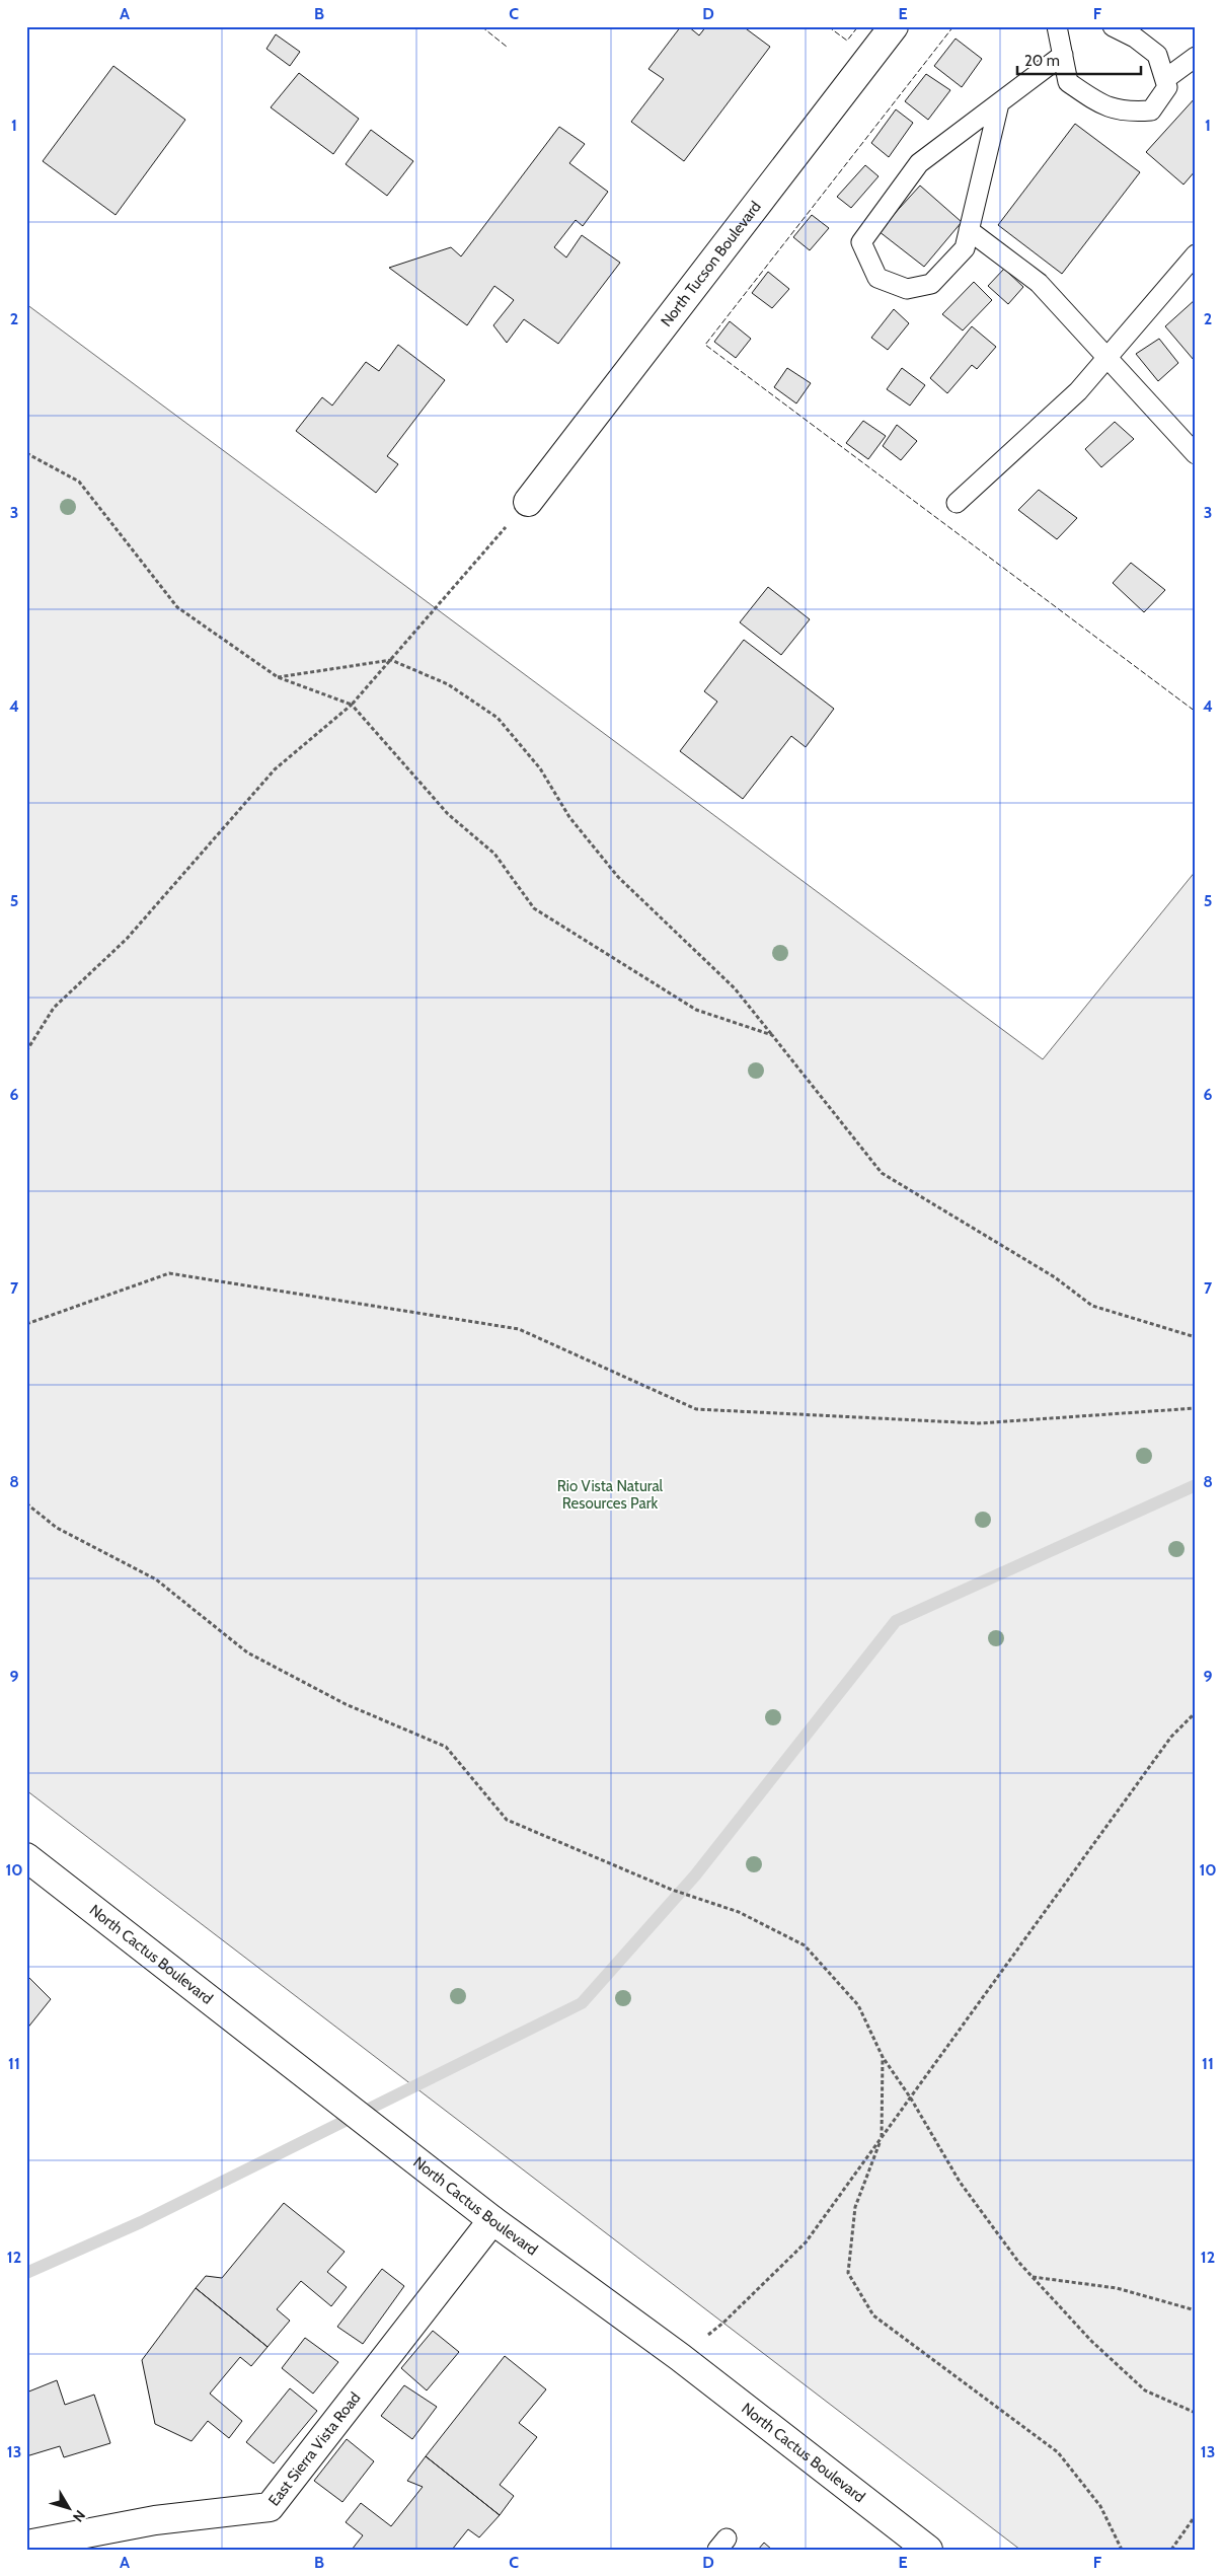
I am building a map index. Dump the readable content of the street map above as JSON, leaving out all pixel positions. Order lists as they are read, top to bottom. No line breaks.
{"streets":{"street":["North Tucson Boulevard","North Cactus Boulevard","East Sierra Vista Road"]},"crossings":[["North Cactus Boulevard","East Sierra Vista Road"]],"parks":["Rio Vista Natural Resources Park"],"scale_bar":"20 m","north":"bottom right","grid":{"columns":["A","B","C","D","E","F"],"rows":["1","2","3","4","5","6","7","8","9","10","11","12","13"]}}
